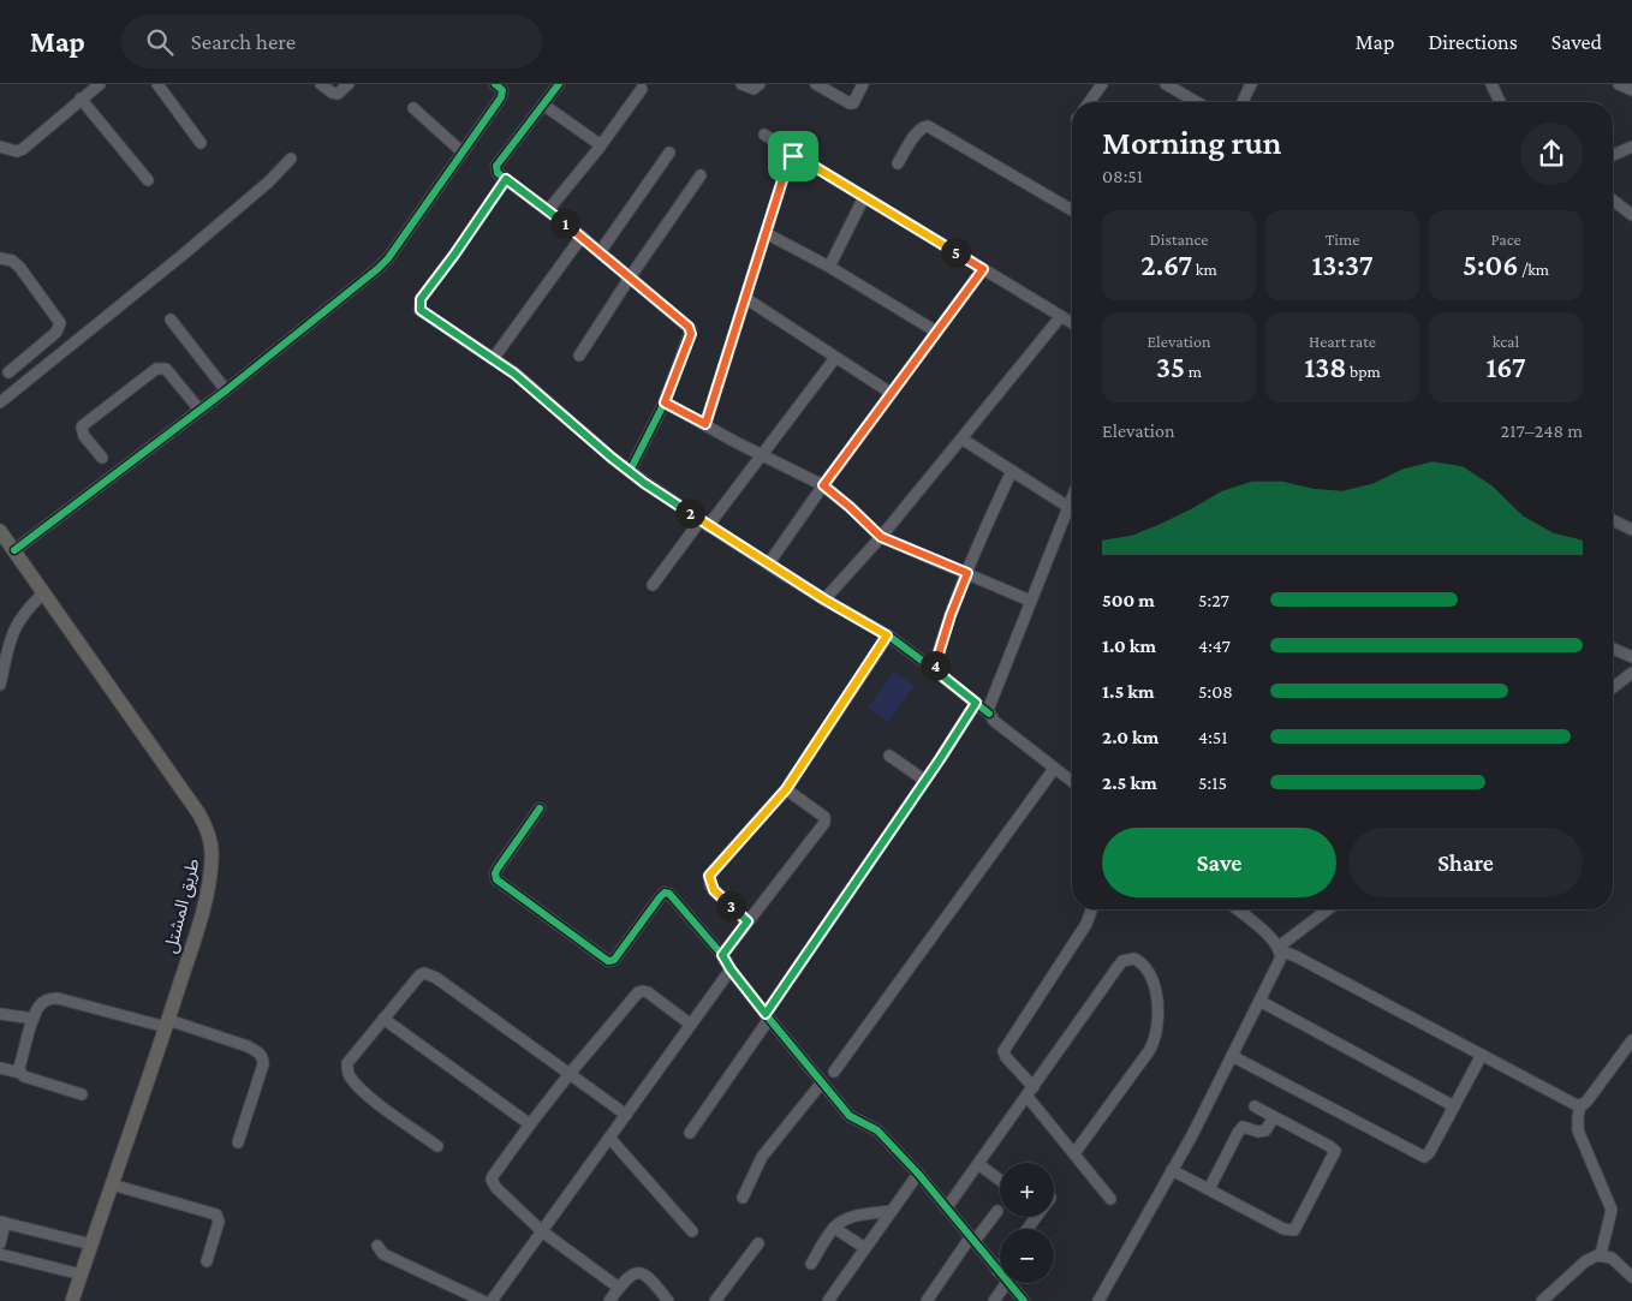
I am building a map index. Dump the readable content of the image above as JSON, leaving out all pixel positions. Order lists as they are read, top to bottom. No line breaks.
{"streets":{"main road":["طريق المشتل"]},"page":{"header":"Map","search":"Search here","nav":["Map","Directions","Saved"],"heading":["Morning run","08:51"],"stats":[["Distance","2.67 km"],["Time","13:37"],["Pace","5:06 /km"],["Elevation","35 m"],["Heart rate","138 bpm"],["kcal","167"]],"pins":["1","5","2","4","3"],"chart":["Elevation","217–248 m"],"list":[{"name":"500 m","note":"5:27"},{"name":"1.0 km","note":"4:47"},{"name":"1.5 km","note":"5:08"},{"name":"2.0 km","note":"4:51"},{"name":"2.5 km","note":"5:15"}],"buttons":["Save","Share"],"map_buttons":["+","−"]}}
